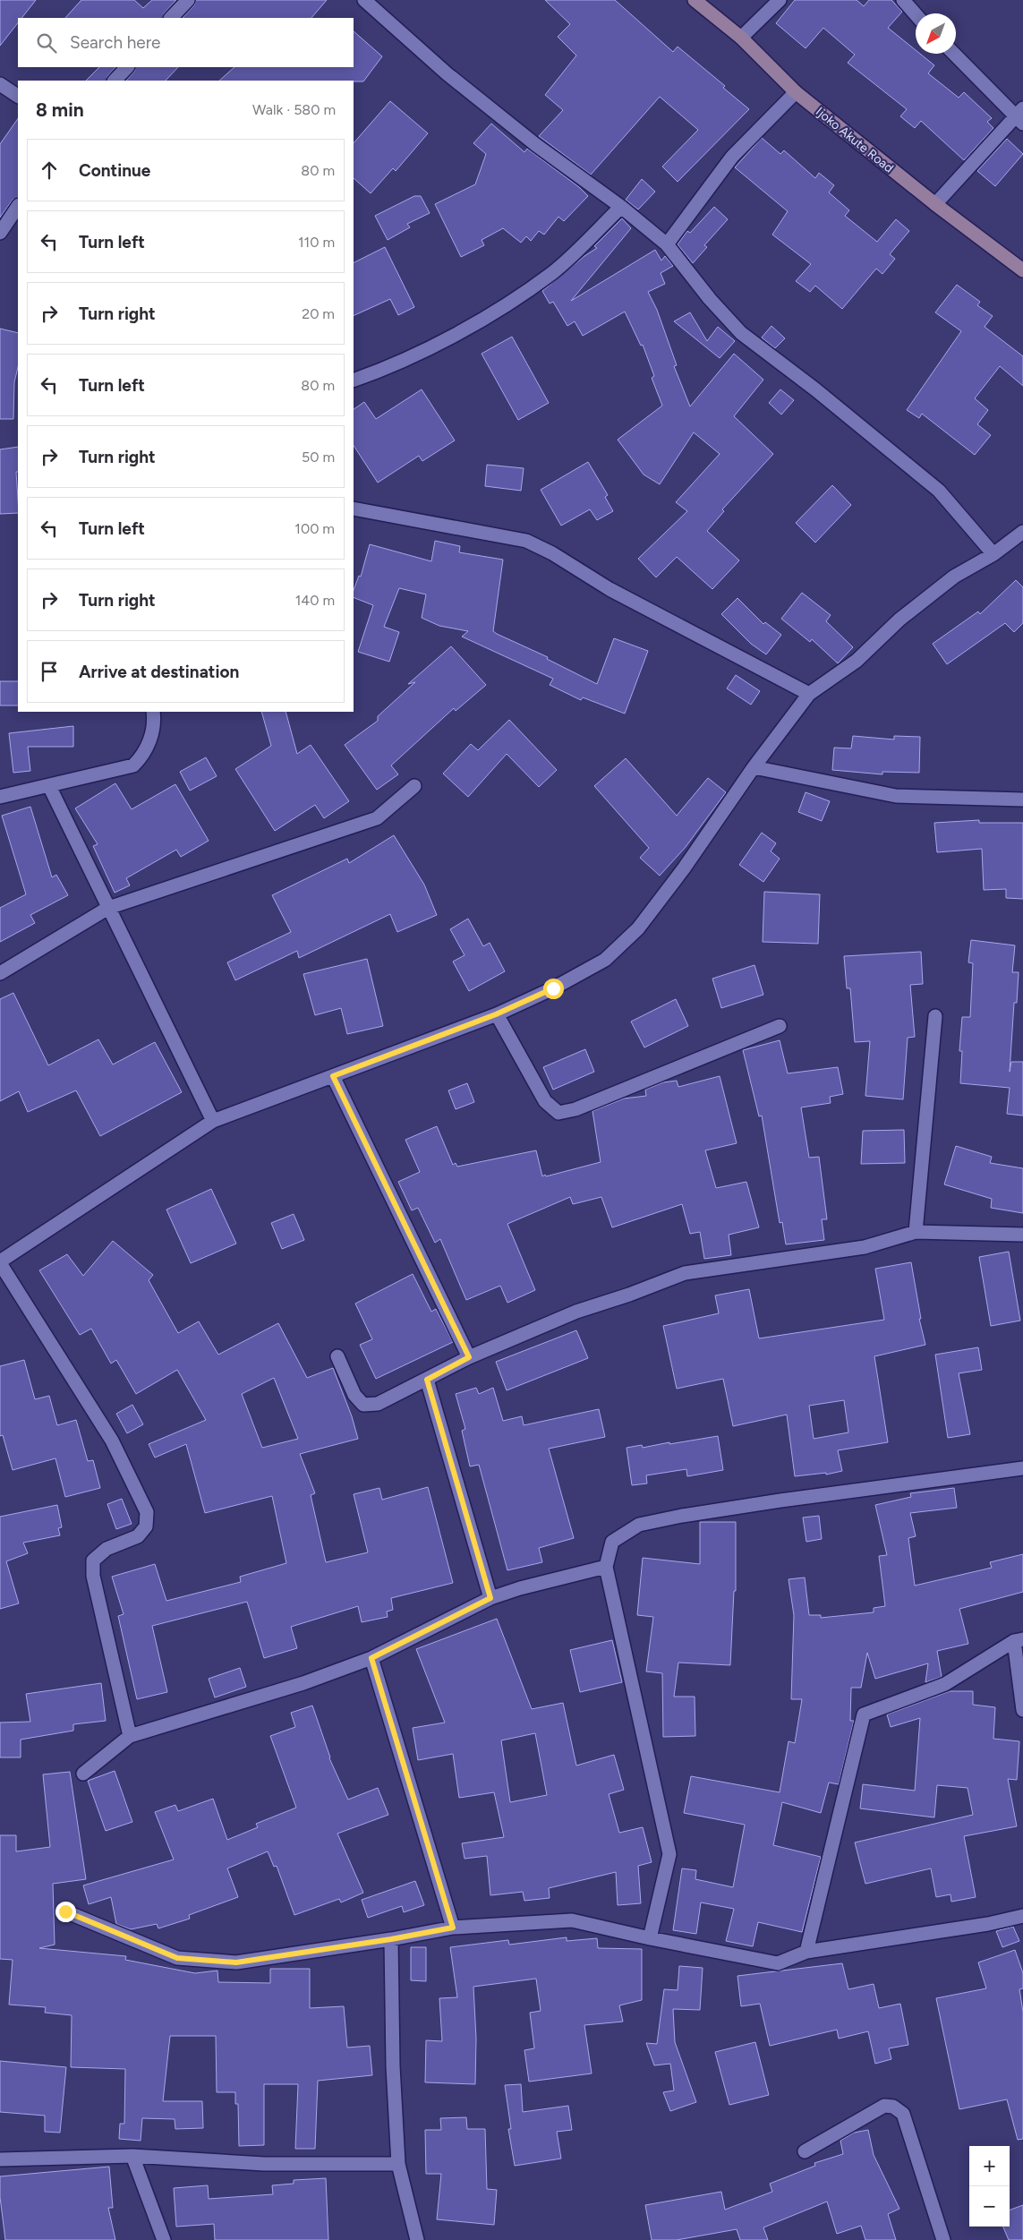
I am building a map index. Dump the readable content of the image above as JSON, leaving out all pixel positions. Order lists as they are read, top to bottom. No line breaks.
{"streets":{"main road":["Ijoko Akute Road"]},"north":"bottom left","page":{"search":"Search here","heading":["8 min","Walk · 580 m"],"list":[["Continue","80 m"],["Turn left","110 m"],["Turn right","20 m"],["Turn left","80 m"],["Turn right","50 m"],["Turn left","100 m"],["Turn right","140 m"],"Arrive at destination"],"map_buttons":["+","−"]}}
